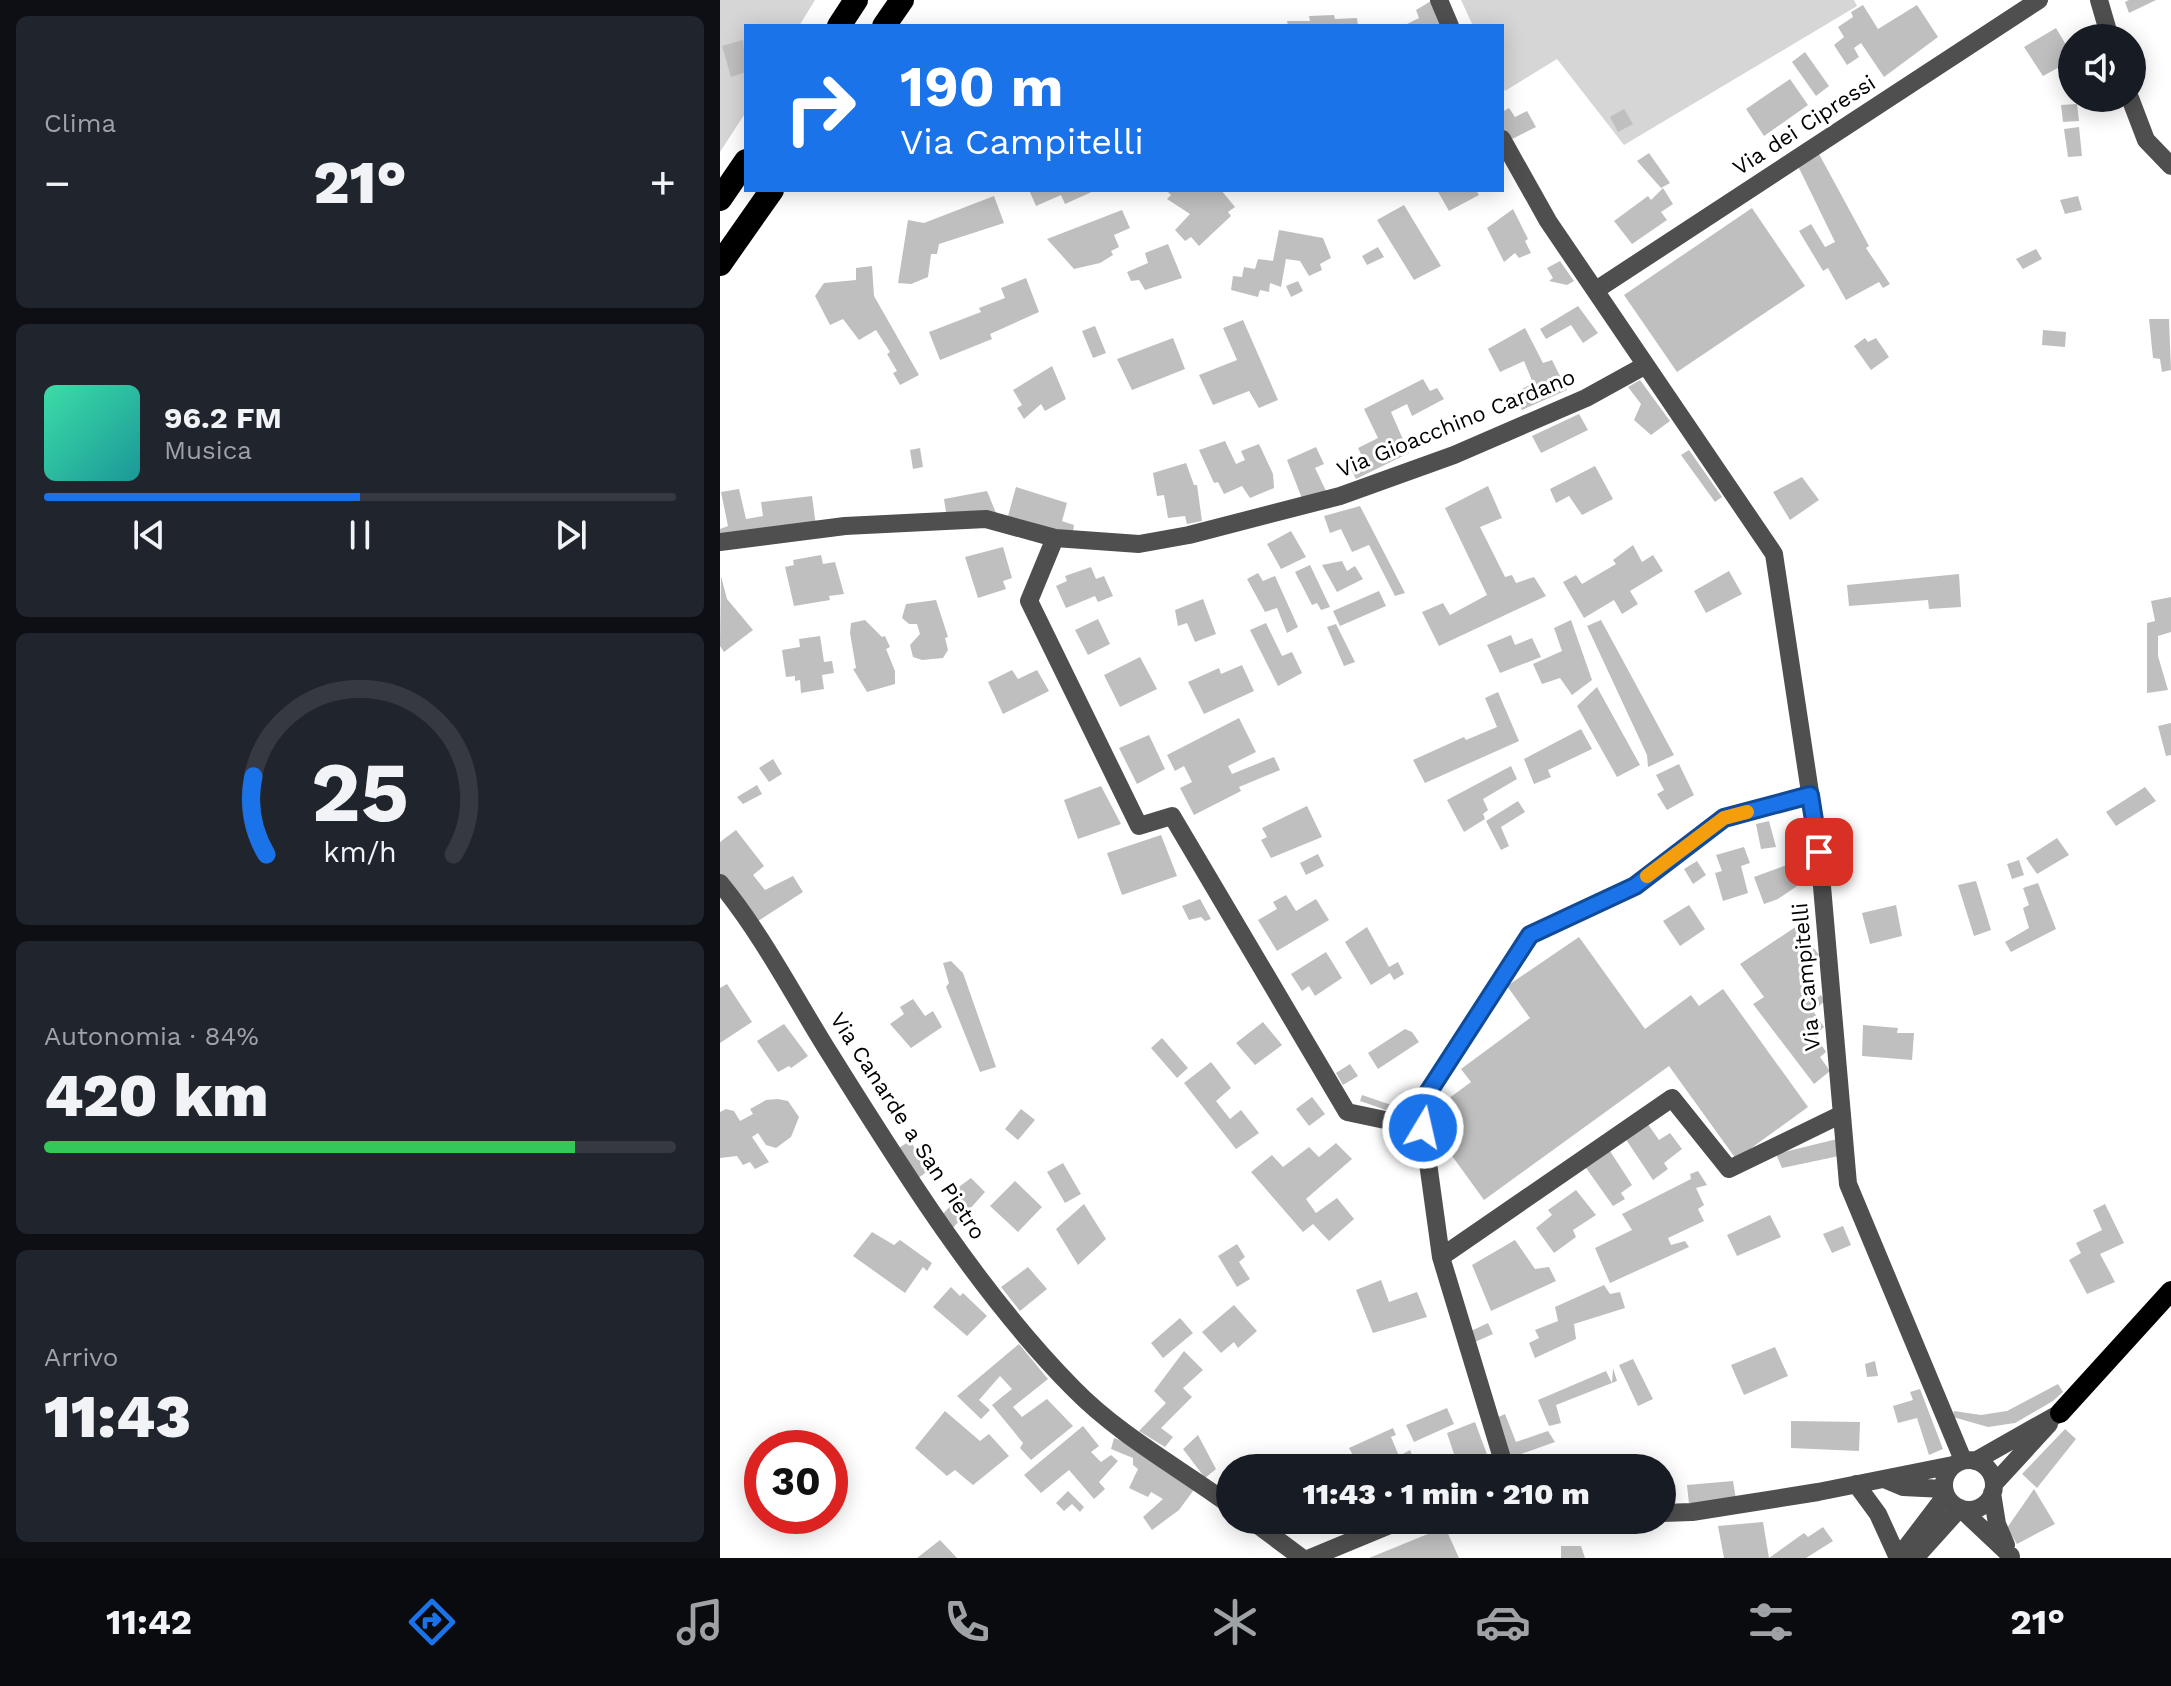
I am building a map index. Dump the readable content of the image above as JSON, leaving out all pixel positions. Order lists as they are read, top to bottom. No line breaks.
{"streets":{"street":["Via dei Cipressi","Via Gioacchino Cardano","Via Campitelli","Via Canarde a San Pietro"]},"crossings":[["Via Gioacchino Cardano","Via Campitelli"]],"page":{"tile":["Clima",["Autonomia · 84%","420 km"],["Arrivo","11:43"]],"turn":["190 m","Via Campitelli"],"heat":["−","21°","+"],"song":["96.2 FM","Musica"],"limit":"30","trip":"11:43 · 1 min · 210 m","tabs":["11:42","21°"],"gauge":["25","km/h"]}}
